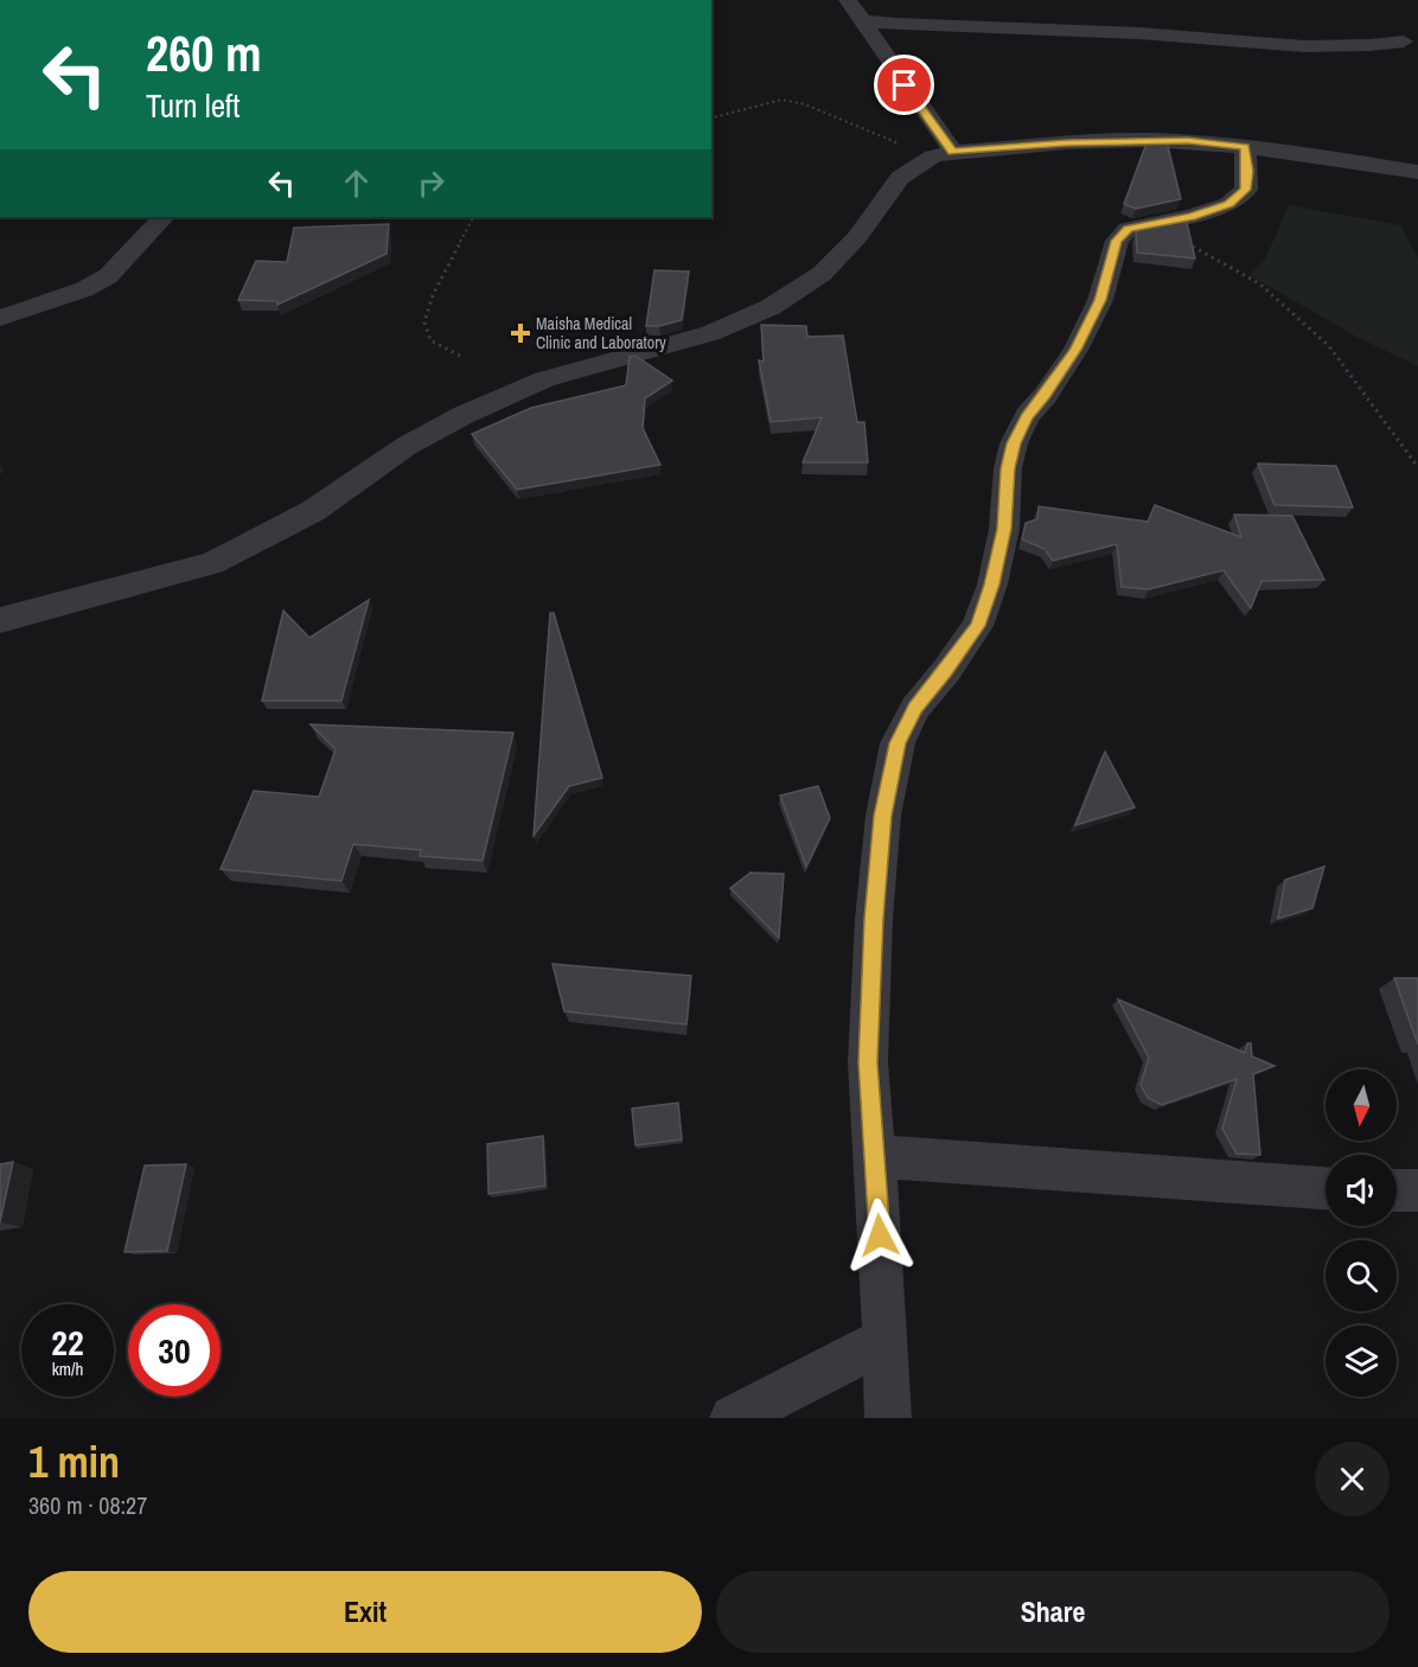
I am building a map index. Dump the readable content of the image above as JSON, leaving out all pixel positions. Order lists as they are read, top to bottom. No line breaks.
{"places":{"health":["Maisha Medical Clinic and Laboratory"]},"north":"bottom","page":{"turn":["260 m","Turn left"],"speed":"22 km/h","limit":"30","heading":["1 min","360 m · 08:27"],"buttons":["Exit","Share"]}}
